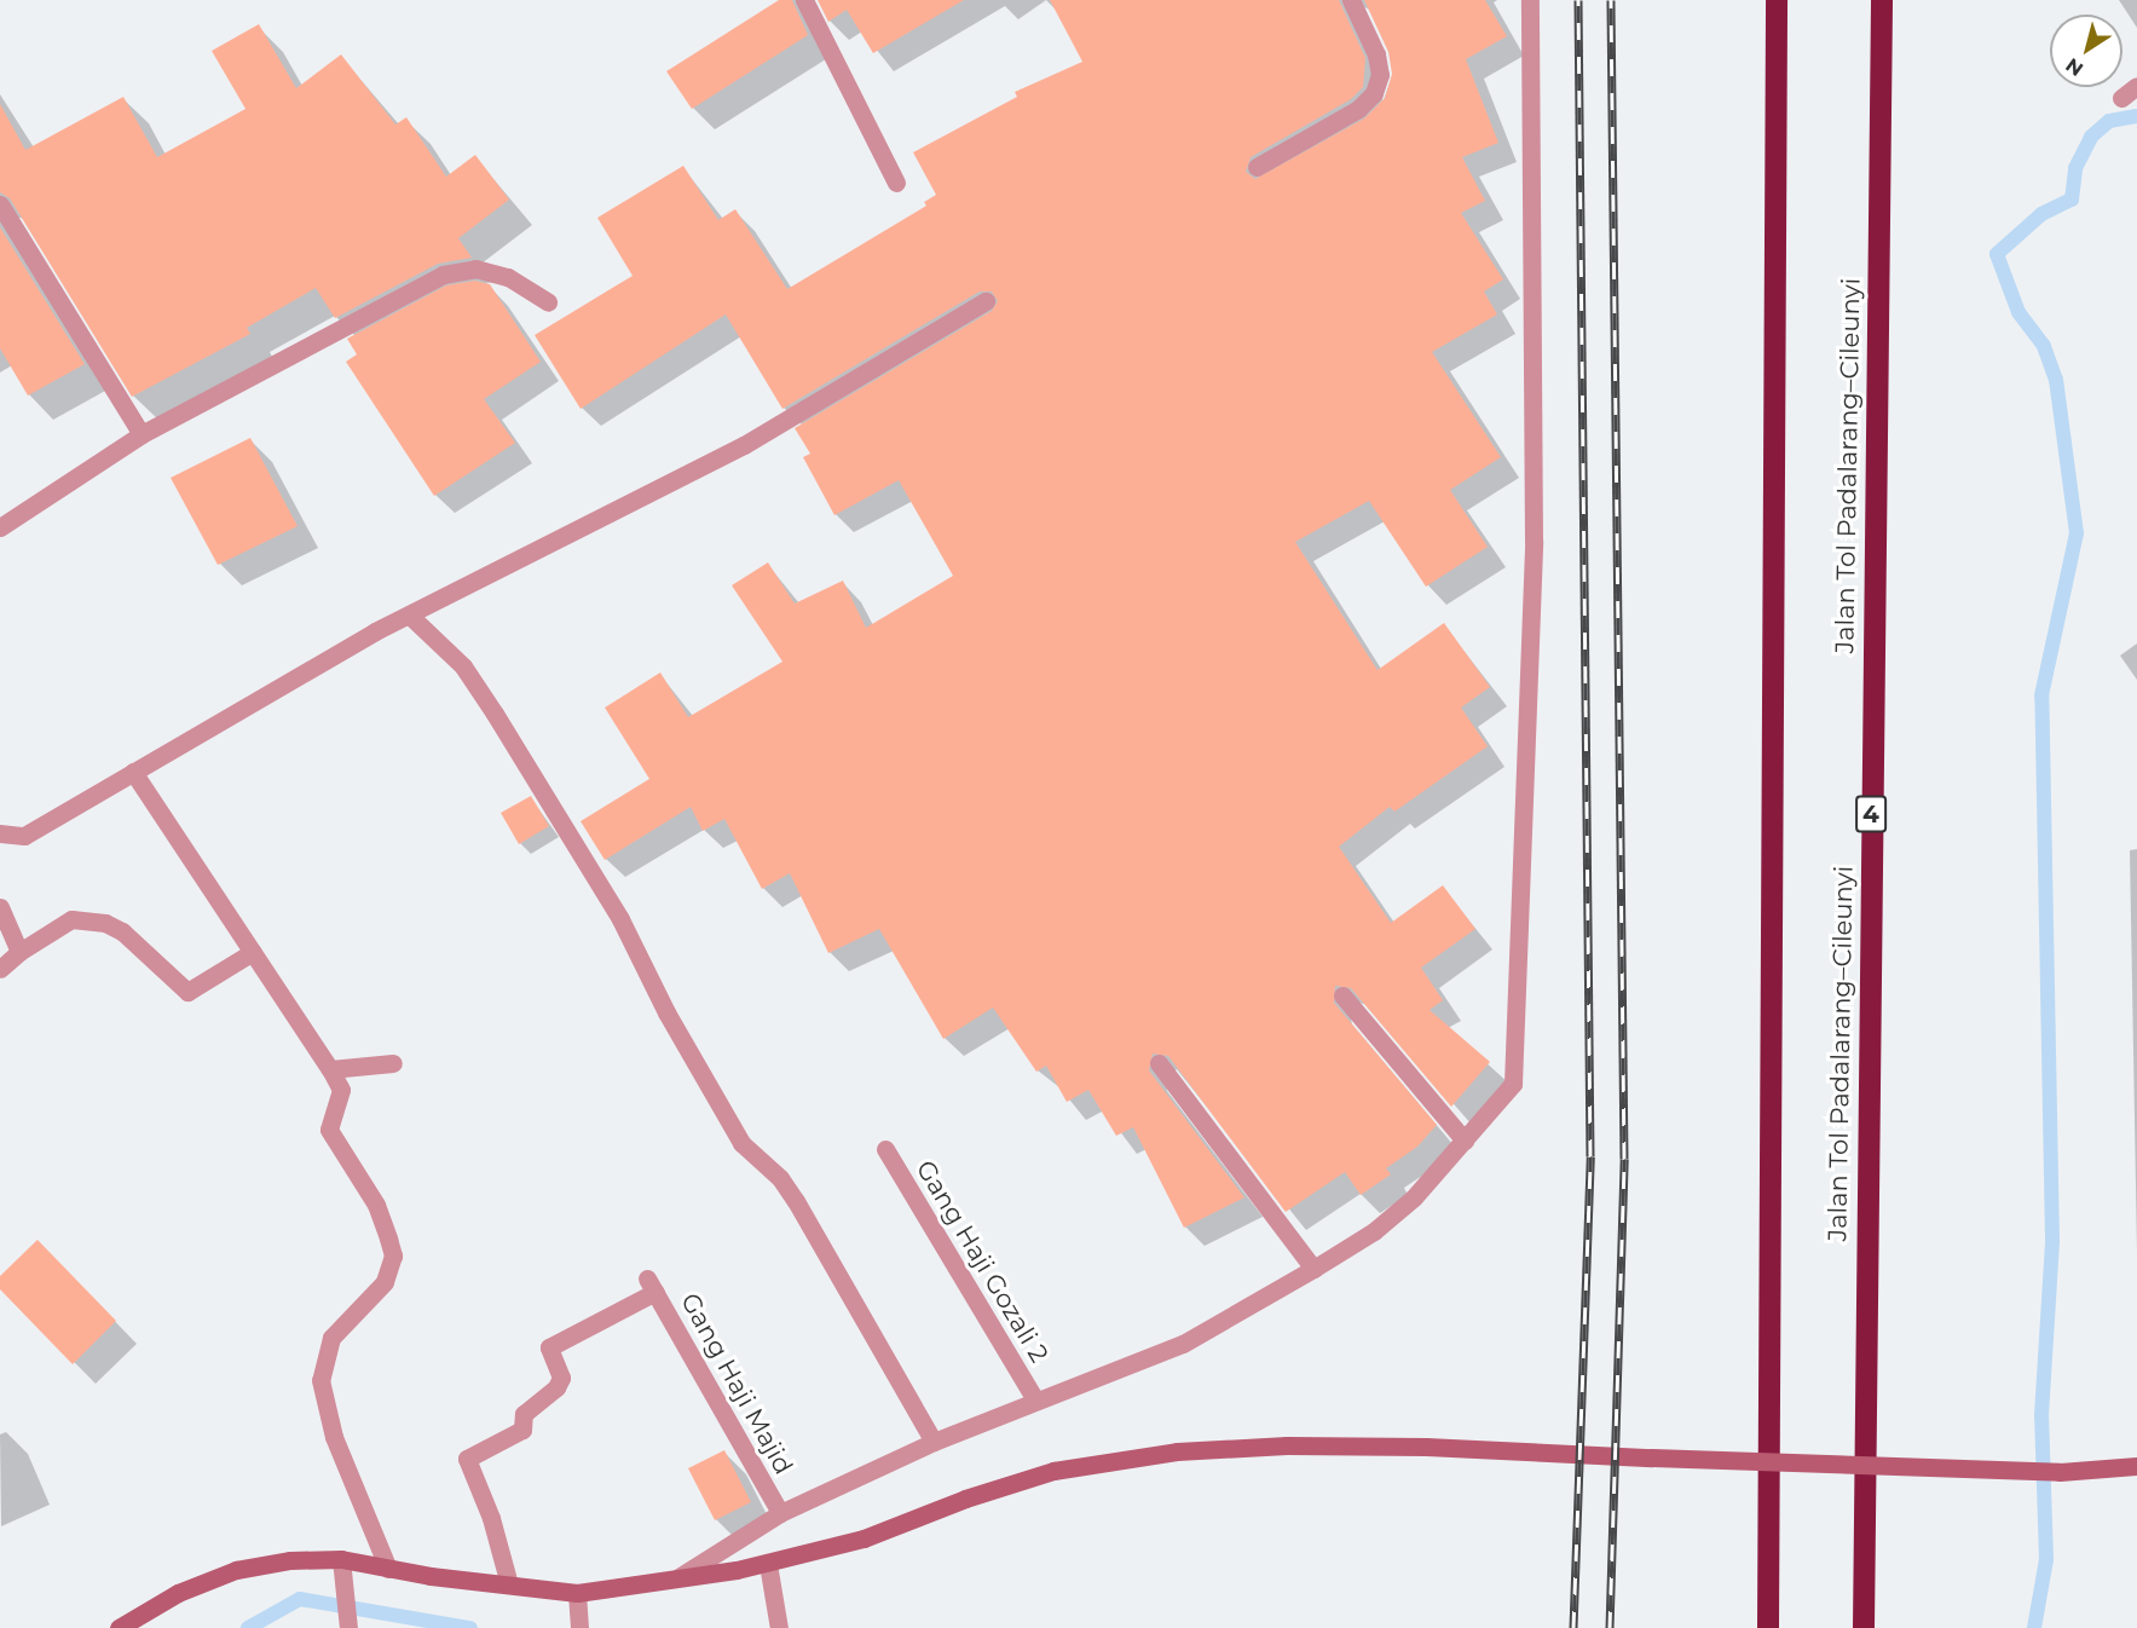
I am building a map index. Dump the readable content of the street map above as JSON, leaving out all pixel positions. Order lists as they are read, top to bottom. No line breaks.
{"streets":{"highway":["Jalan Tol Padalarang–Cileunyi","4"],"street":["Gang Haji Gozali 2","Gang Haji Majid"]},"north":"bottom left"}
